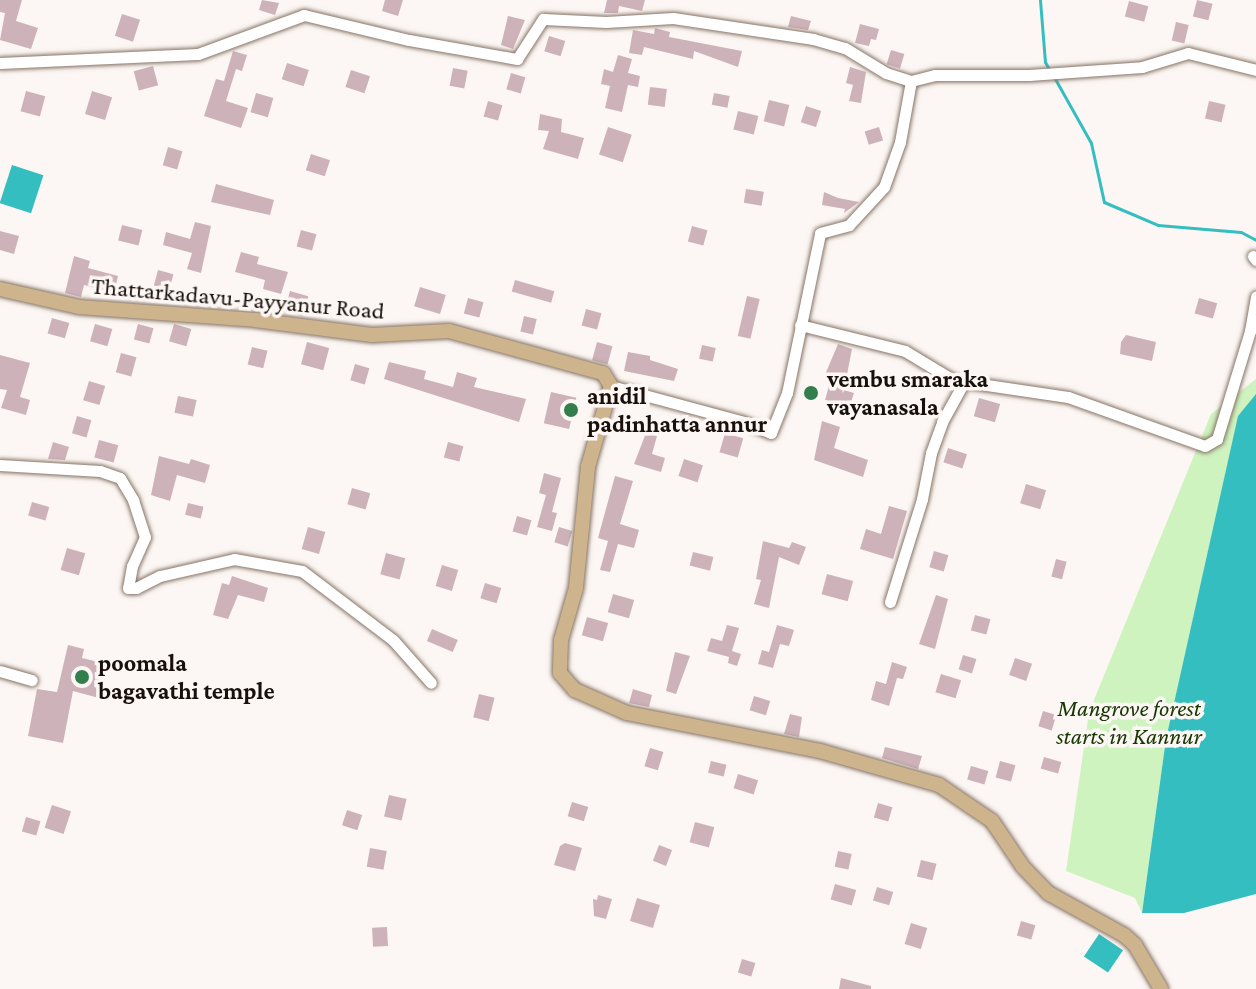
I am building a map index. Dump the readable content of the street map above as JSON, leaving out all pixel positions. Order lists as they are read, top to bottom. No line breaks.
{"streets":{"main road":["Thattarkadavu-Payyanur Road"]},"parks":["Mangrove forest starts in Kannur"],"places":["vembu smaraka vayanasala","anidil padinhatta annur","poomala bagavathi temple"]}
